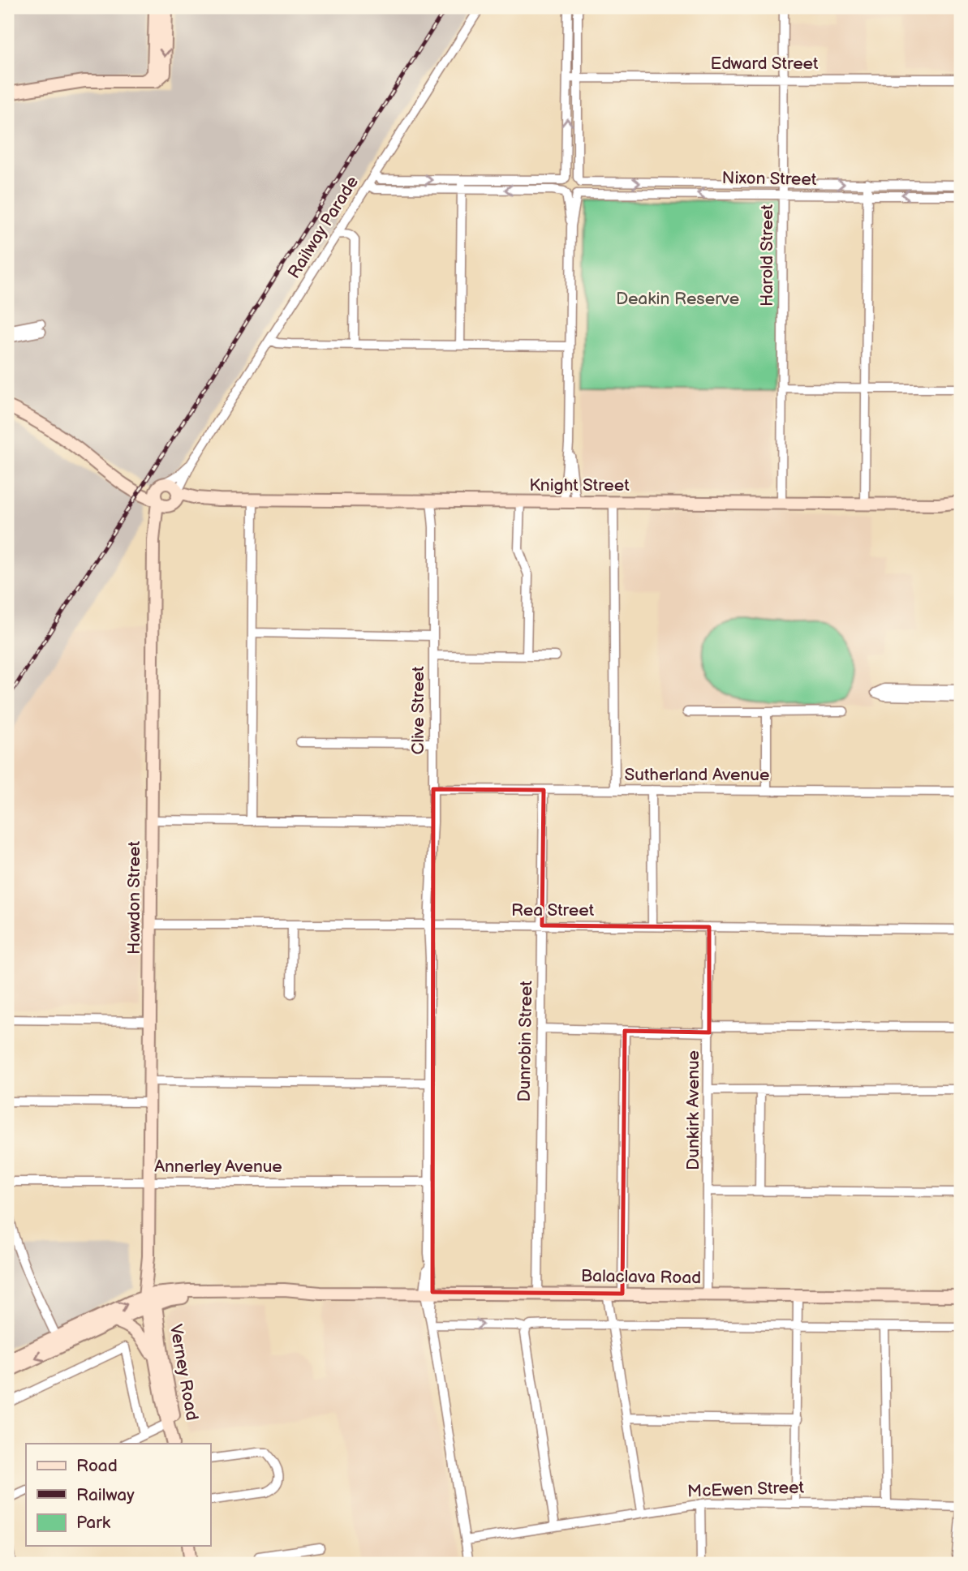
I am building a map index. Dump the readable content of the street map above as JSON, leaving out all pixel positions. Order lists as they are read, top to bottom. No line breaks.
{"streets":{"street":["Edward Street","Nixon Street","Railway Parade","Harold Street","Knight Street","Clive Street","Sutherland Avenue","Hawdon Street","Rea Street","Dunrobin Street","Dunkirk Avenue","Annerley Avenue","Balaclava Road","Verney Road","McEwen Street"]},"crossings":[["Edward Street","Harold Street"],["Nixon Street","Harold Street"],["Railway Parade","Knight Street"],["Railway Parade","Hawdon Street"],["Harold Street","Knight Street"],["Knight Street","Clive Street"],["Knight Street","Hawdon Street"],["Clive Street","Sutherland Avenue"],["Clive Street","Rea Street"],["Clive Street","Annerley Avenue"],["Clive Street","Balaclava Road"],["Clive Street","McEwen Street"],["Sutherland Avenue","Dunrobin Street"],["Hawdon Street","Rea Street"],["Hawdon Street","Annerley Avenue"],["Hawdon Street","Balaclava Road"],["Hawdon Street","Verney Road"],["Rea Street","Dunrobin Street"],["Rea Street","Dunkirk Avenue"],["Dunrobin Street","Balaclava Road"],["Dunkirk Avenue","Balaclava Road"],["Balaclava Road","Verney Road"]],"parks":["Deakin Reserve"],"legend":["Road","Railway","Park"]}
